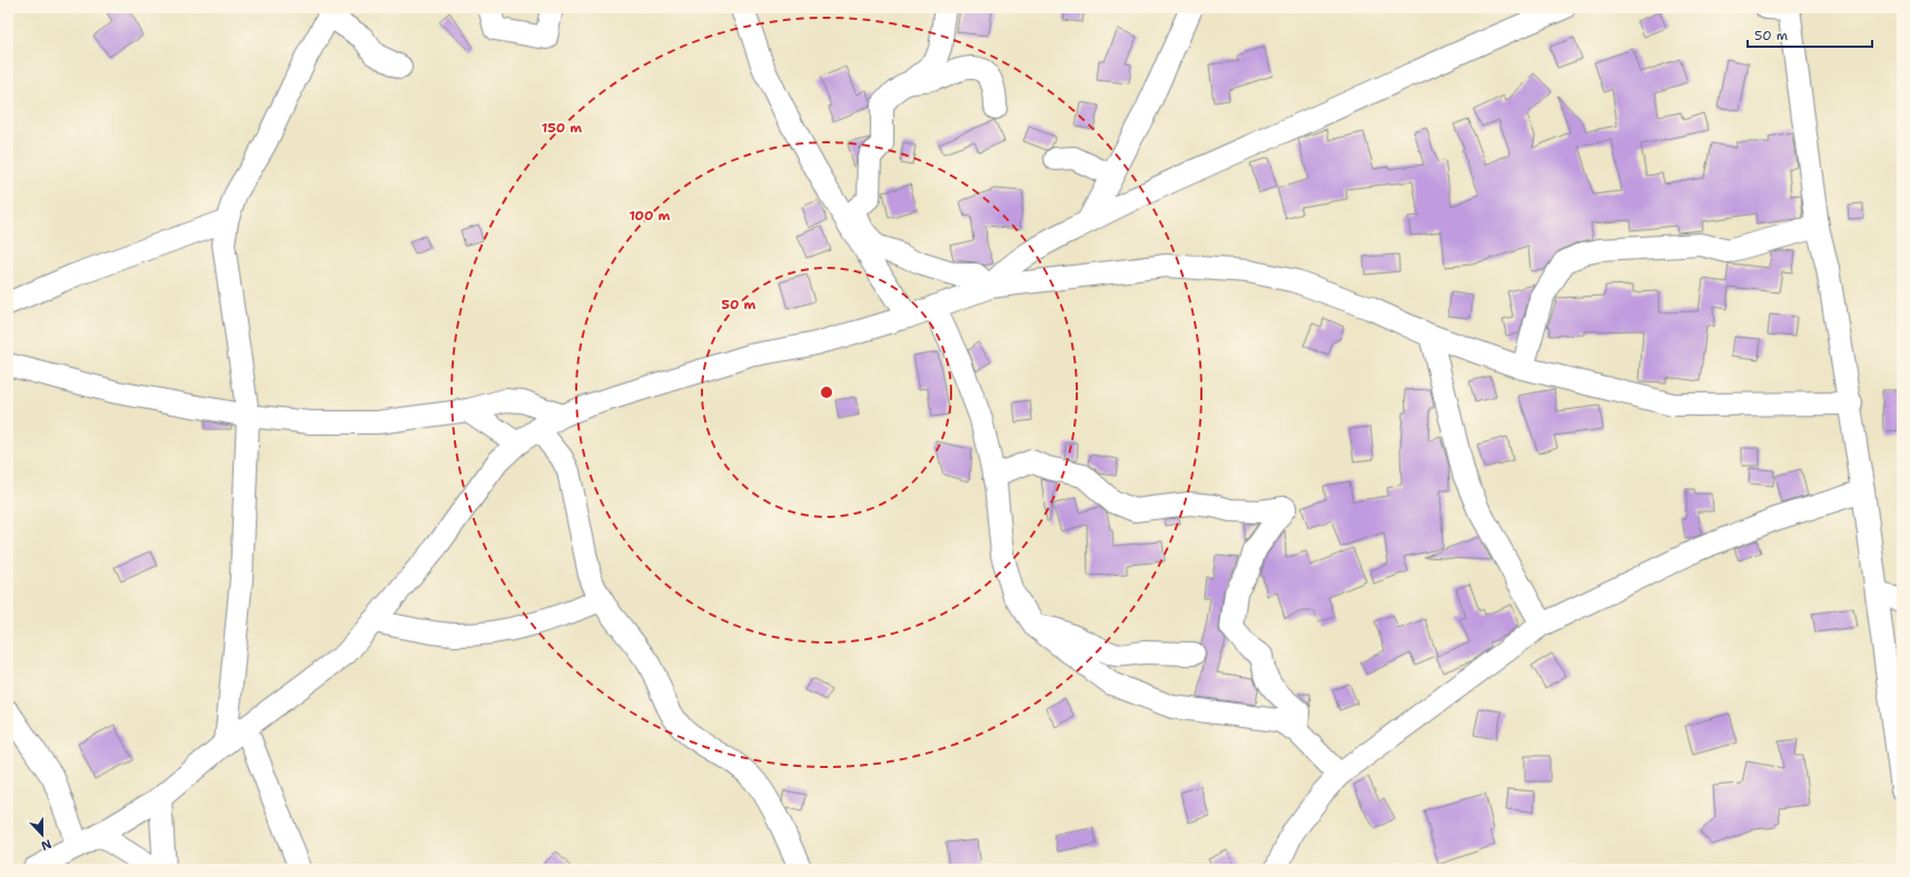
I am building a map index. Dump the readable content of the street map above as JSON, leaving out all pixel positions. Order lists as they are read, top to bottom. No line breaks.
{"scale_bar":"50 m","north":"bottom","rings":["150 m","100 m","50 m"]}
